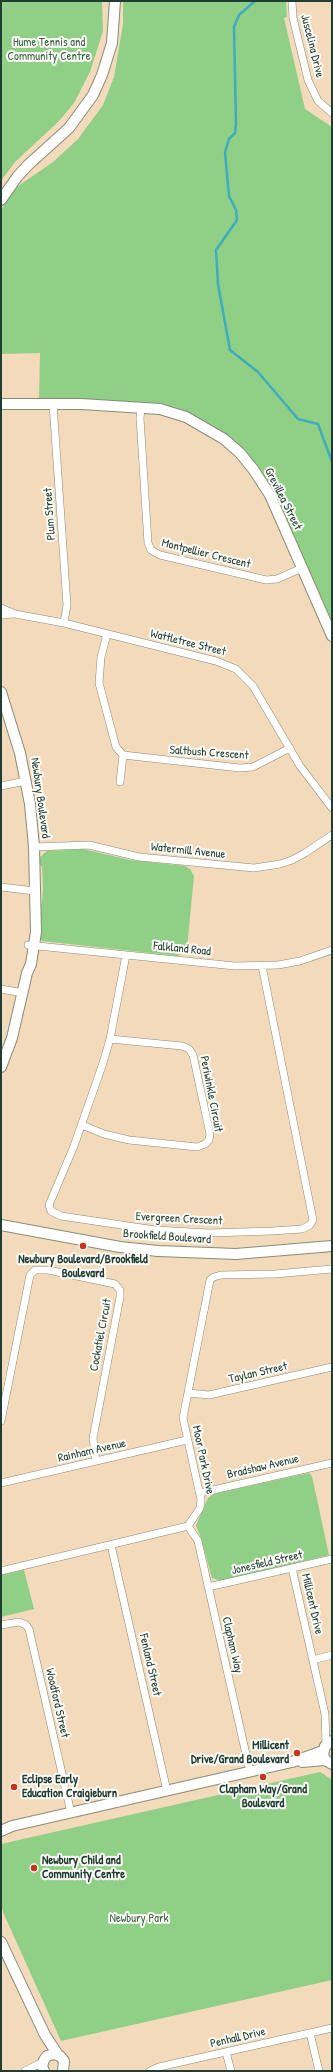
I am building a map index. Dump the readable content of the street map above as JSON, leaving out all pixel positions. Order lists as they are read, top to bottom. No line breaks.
{"streets":{"street":["Juscelina Drive","Grevillea Street","Plum Street","Montpellier Crescent","Wattletree Street","Saltbush Crescent","Newbury Boulevard","Watermill Avenue","Falkland Road","Periwinkle Circuit","Evergreen Crescent","Brookfield Boulevard","Cockatiel Circuit","Taylan Street","Rainham Avenue","Moor Park Drive","Bradshaw Avenue","Jonesfield Street","Millicent Drive","Clapham Way","Fenland Street","Woodford Street","Penhall Drive"]},"crossings":[["Grevillea Street","Plum Street"],["Grevillea Street","Montpellier Crescent"],["Plum Street","Wattletree Street"],["Wattletree Street","Saltbush Crescent"],["Newbury Boulevard","Watermill Avenue"],["Newbury Boulevard","Falkland Road"],["Falkland Road","Evergreen Crescent"],["Periwinkle Circuit","Evergreen Crescent"],["Cockatiel Circuit","Rainham Avenue"],["Taylan Street","Moor Park Drive"],["Rainham Avenue","Moor Park Drive"],["Moor Park Drive","Bradshaw Avenue"],["Moor Park Drive","Clapham Way"],["Jonesfield Street","Millicent Drive"],["Jonesfield Street","Clapham Way"]],"parks":["Hume Tennis and Community Centre","Newbury Park"],"places":["Newbury Boulevard/Brookfield Boulevard","Millicent Drive/Grand Boulevard","Clapham Way/Grand Boulevard","Eclipse Early Education Craigieburn","Newbury Child and Community Centre"]}
